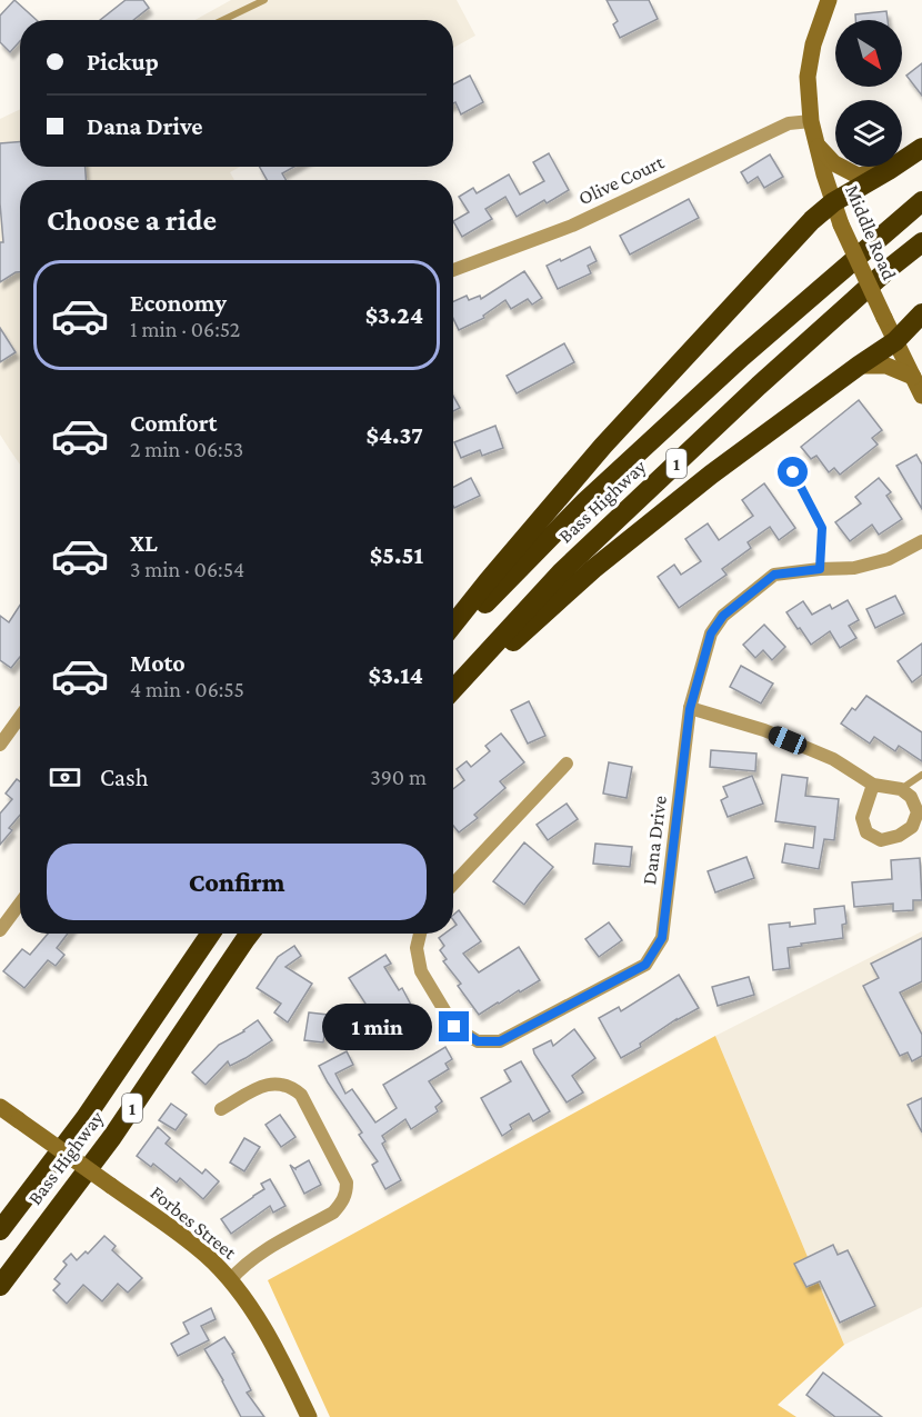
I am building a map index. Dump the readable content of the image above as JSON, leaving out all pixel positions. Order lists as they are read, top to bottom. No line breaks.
{"streets":{"highway":["1","Bass Highway"],"main road":["Middle Road","Forbes Street"],"street":["Olive Court","Dana Drive"]},"crossings":[["Olive Court","Middle Road"]],"north":"bottom right","page":{"banner":["Pickup","Dana Drive"],"heading":"Choose a ride","list":[{"name":"Economy","note":"1 min · 06:52","value":"$3.24"},{"name":"Comfort","note":"2 min · 06:53","value":"$4.37"},{"name":"XL","note":"3 min · 06:54","value":"$5.51"},{"name":"Moto","note":"4 min · 06:55","value":"$3.14"}],"pay":["Cash","390 m"],"buttons":"Confirm","bubble":"1 min"}}
